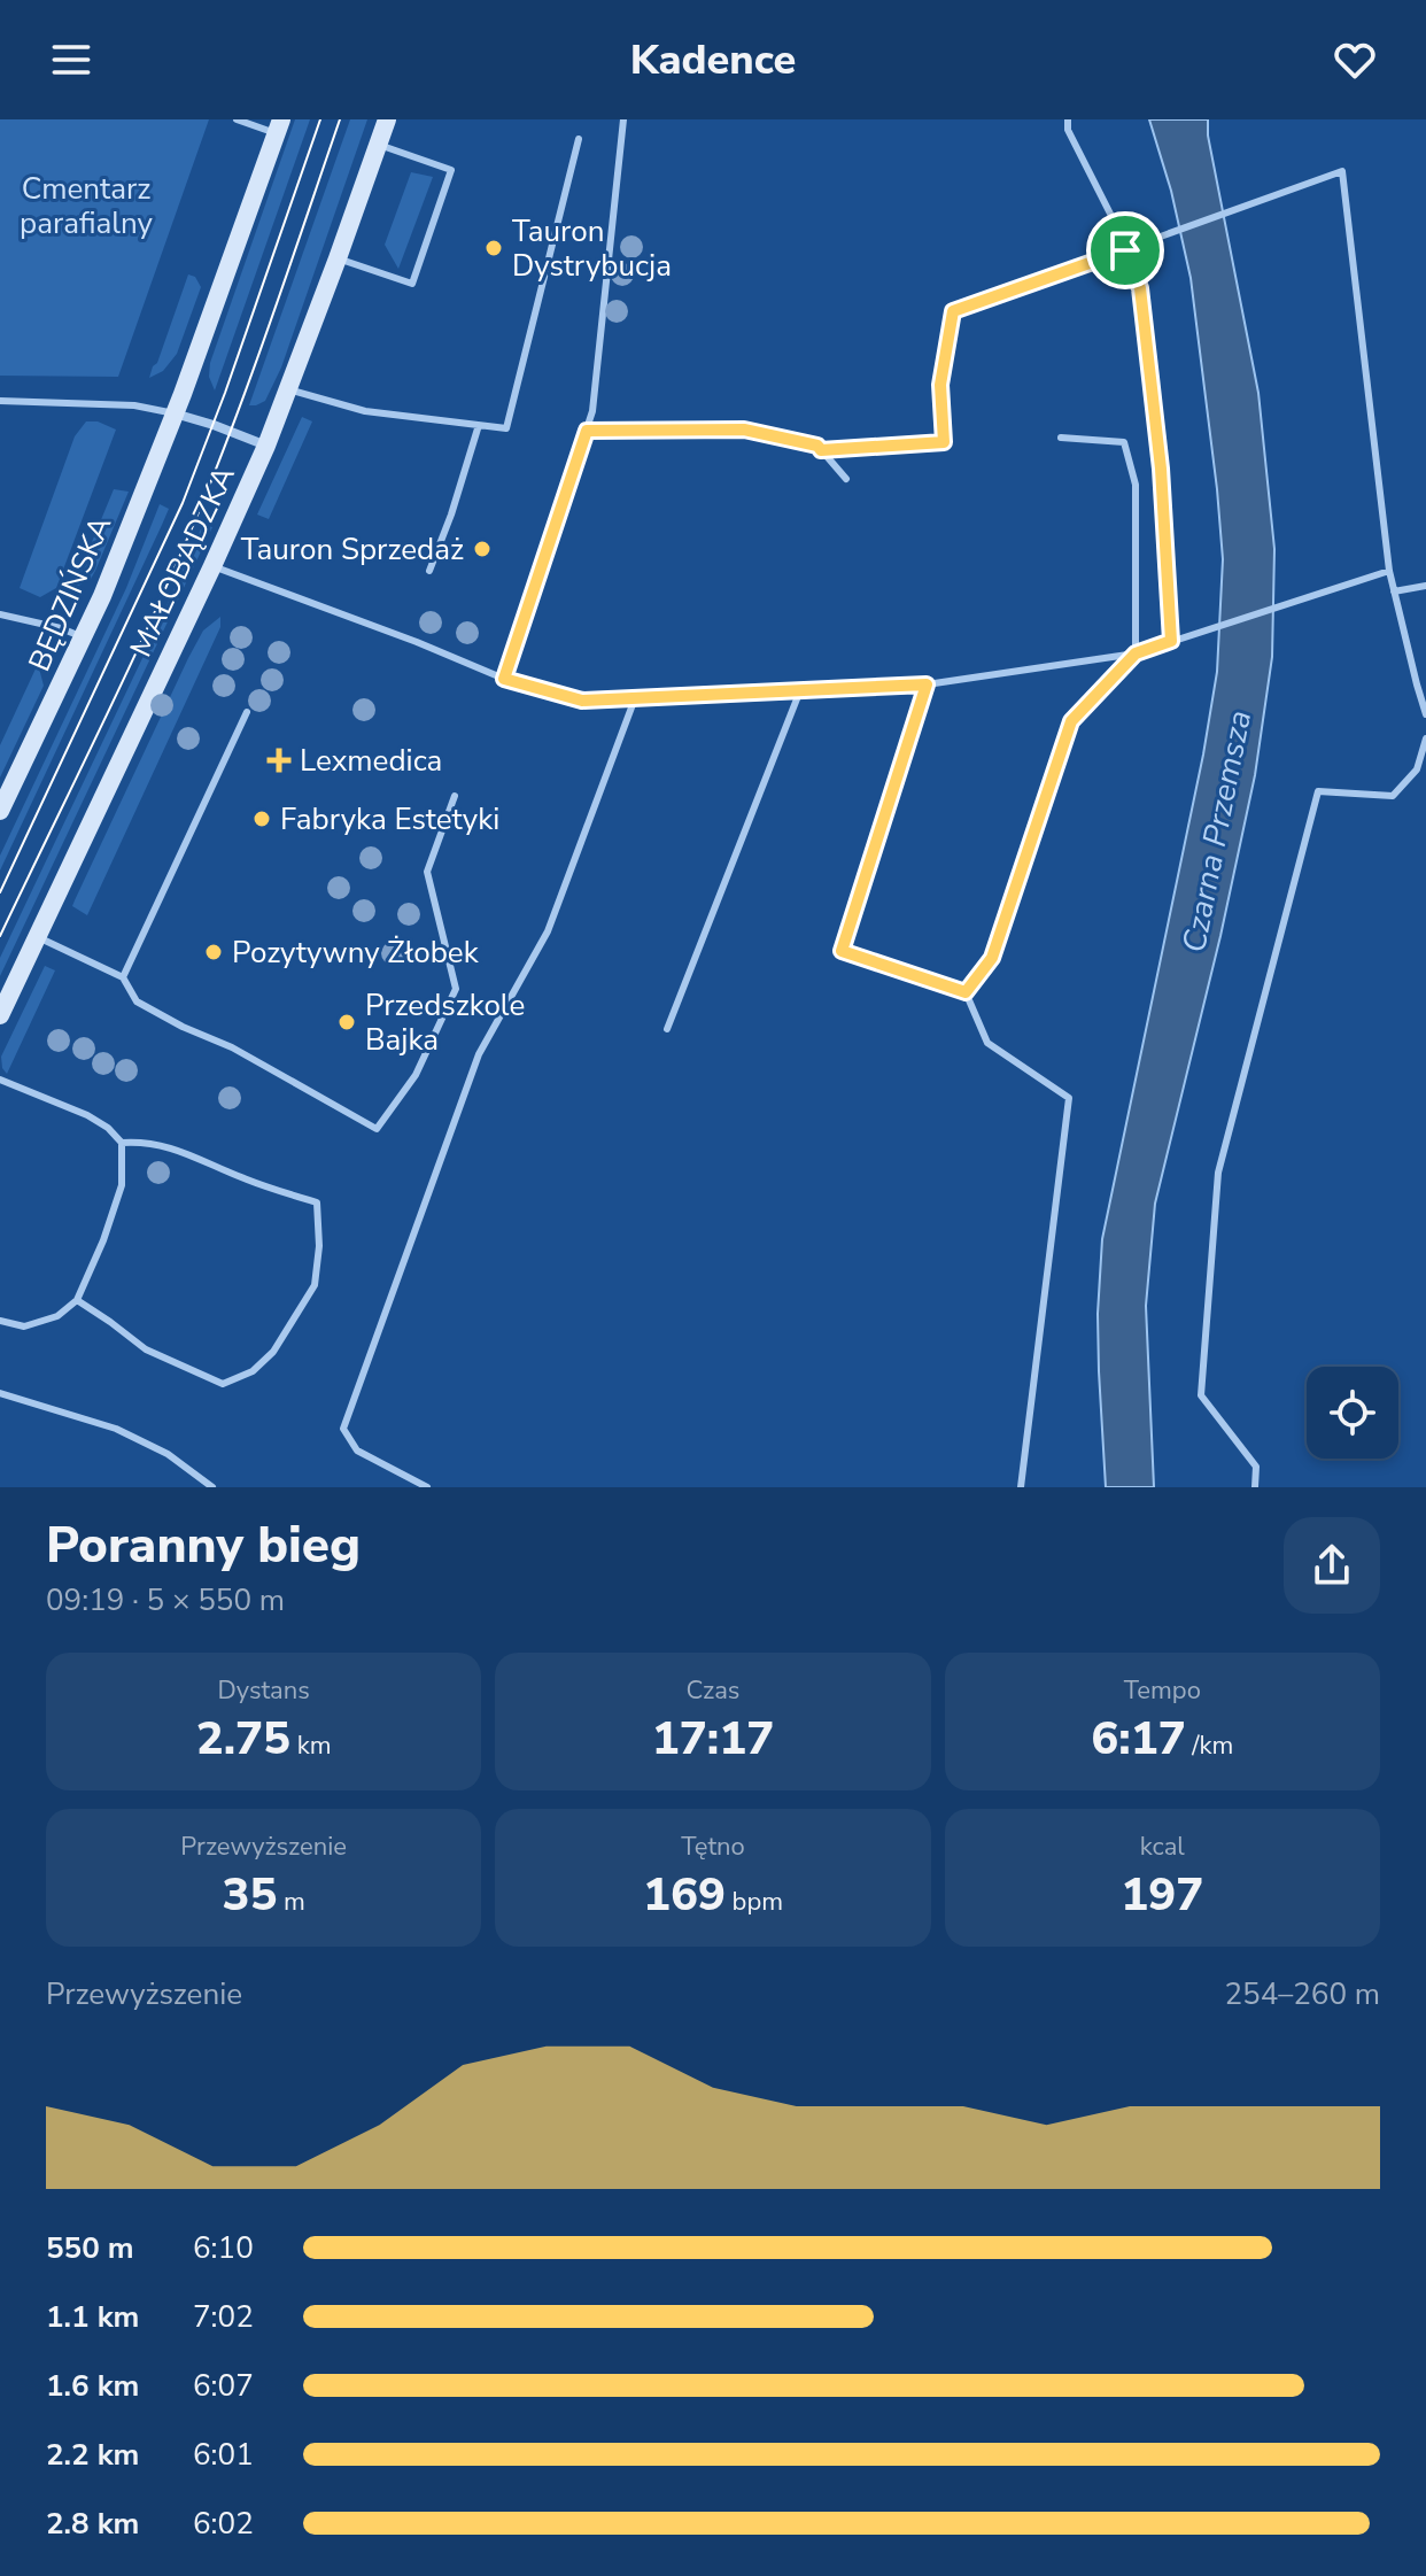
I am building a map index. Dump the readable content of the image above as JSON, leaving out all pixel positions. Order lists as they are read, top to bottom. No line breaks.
{"streets":{"street":["MAŁOBĄDZKA","BĘDZIŃSKA"]},"water":["Czarna Przemsza"],"parks":["Cmentarz parafialny"],"places":{"other":["Tauron Dystrybucja","Tauron Sprzedaż","Fabryka Estetyki","Pozytywny Żłobek","Przedszkole Bajka"],"health":["Lexmedica"]},"page":{"header":"Kadence","heading":["Poranny bieg","09:19 · 5 × 550 m"],"stats":[["Dystans","2.75 km"],["Czas","17:17"],["Tempo","6:17 /km"],["Przewyższenie","35 m"],["Tętno","169 bpm"],["kcal","197"]],"chart":["Przewyższenie","254–260 m"],"list":[{"name":"550 m","note":"6:10"},{"name":"1.1 km","note":"7:02"},{"name":"1.6 km","note":"6:07"},{"name":"2.2 km","note":"6:01"},{"name":"2.8 km","note":"6:02"}]}}
